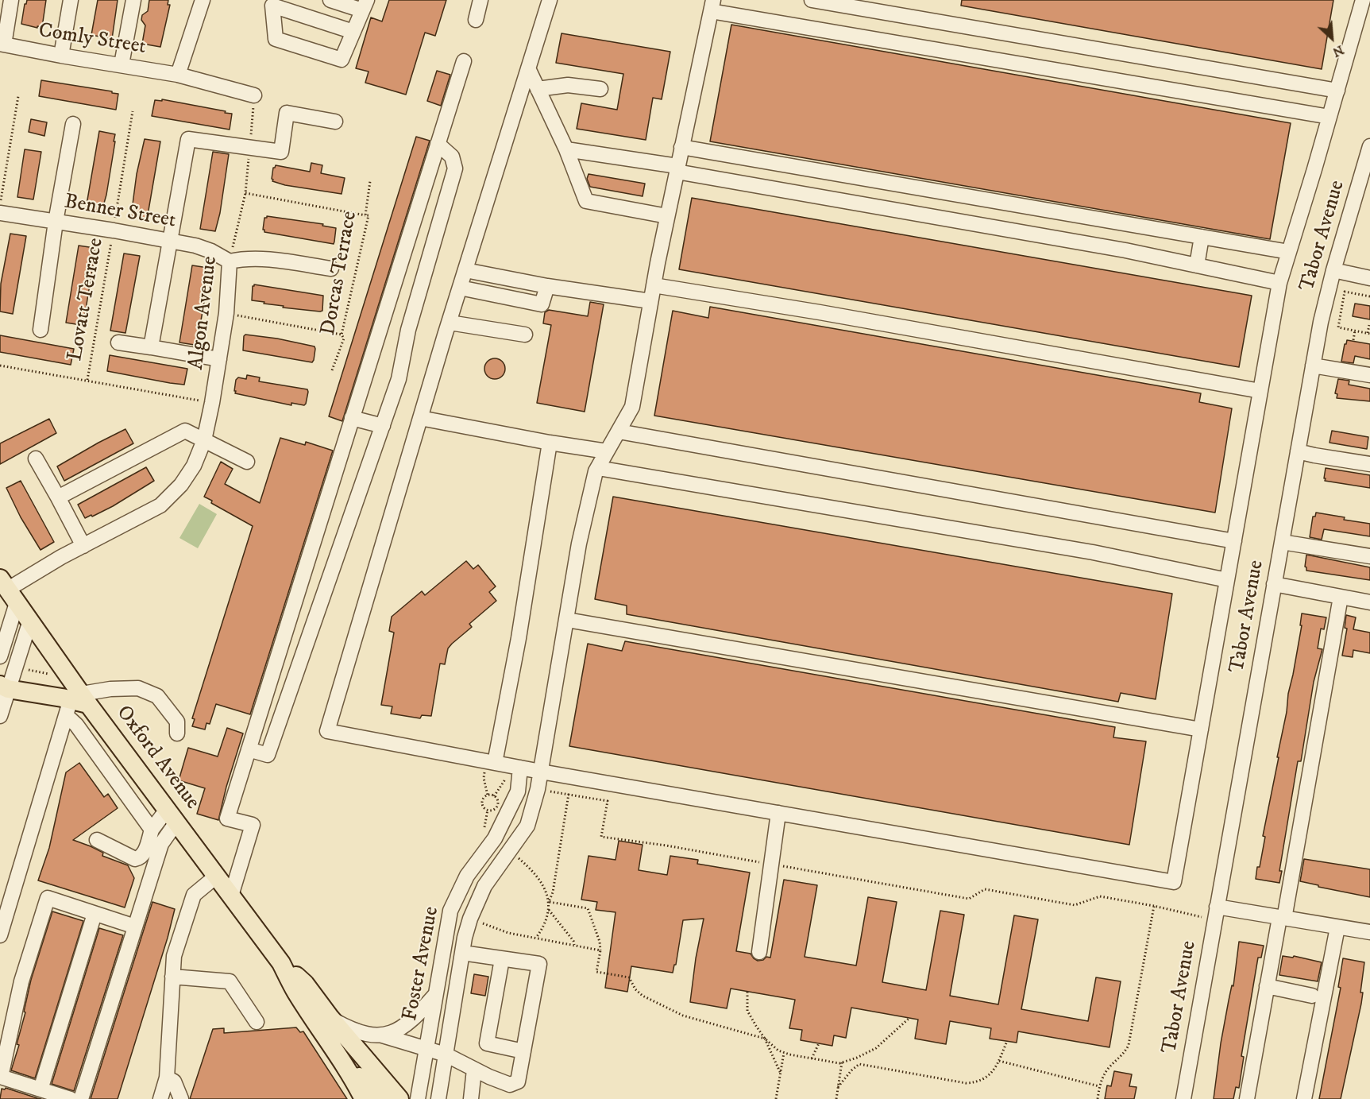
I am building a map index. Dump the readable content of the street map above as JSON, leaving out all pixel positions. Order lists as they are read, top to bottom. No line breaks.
{"streets":{"main road":["Oxford Avenue"],"street":["Comly Street","Benner Street","Tabor Avenue","Algon Avenue","Foster Avenue"],"path":["Dorcas Terrace","Lovatt Terrace"]},"crossings":[["Benner Street","Lovatt Terrace"],["Benner Street","Algon Avenue"],["Algon Avenue","Oxford Avenue"]],"north":"bottom right"}
